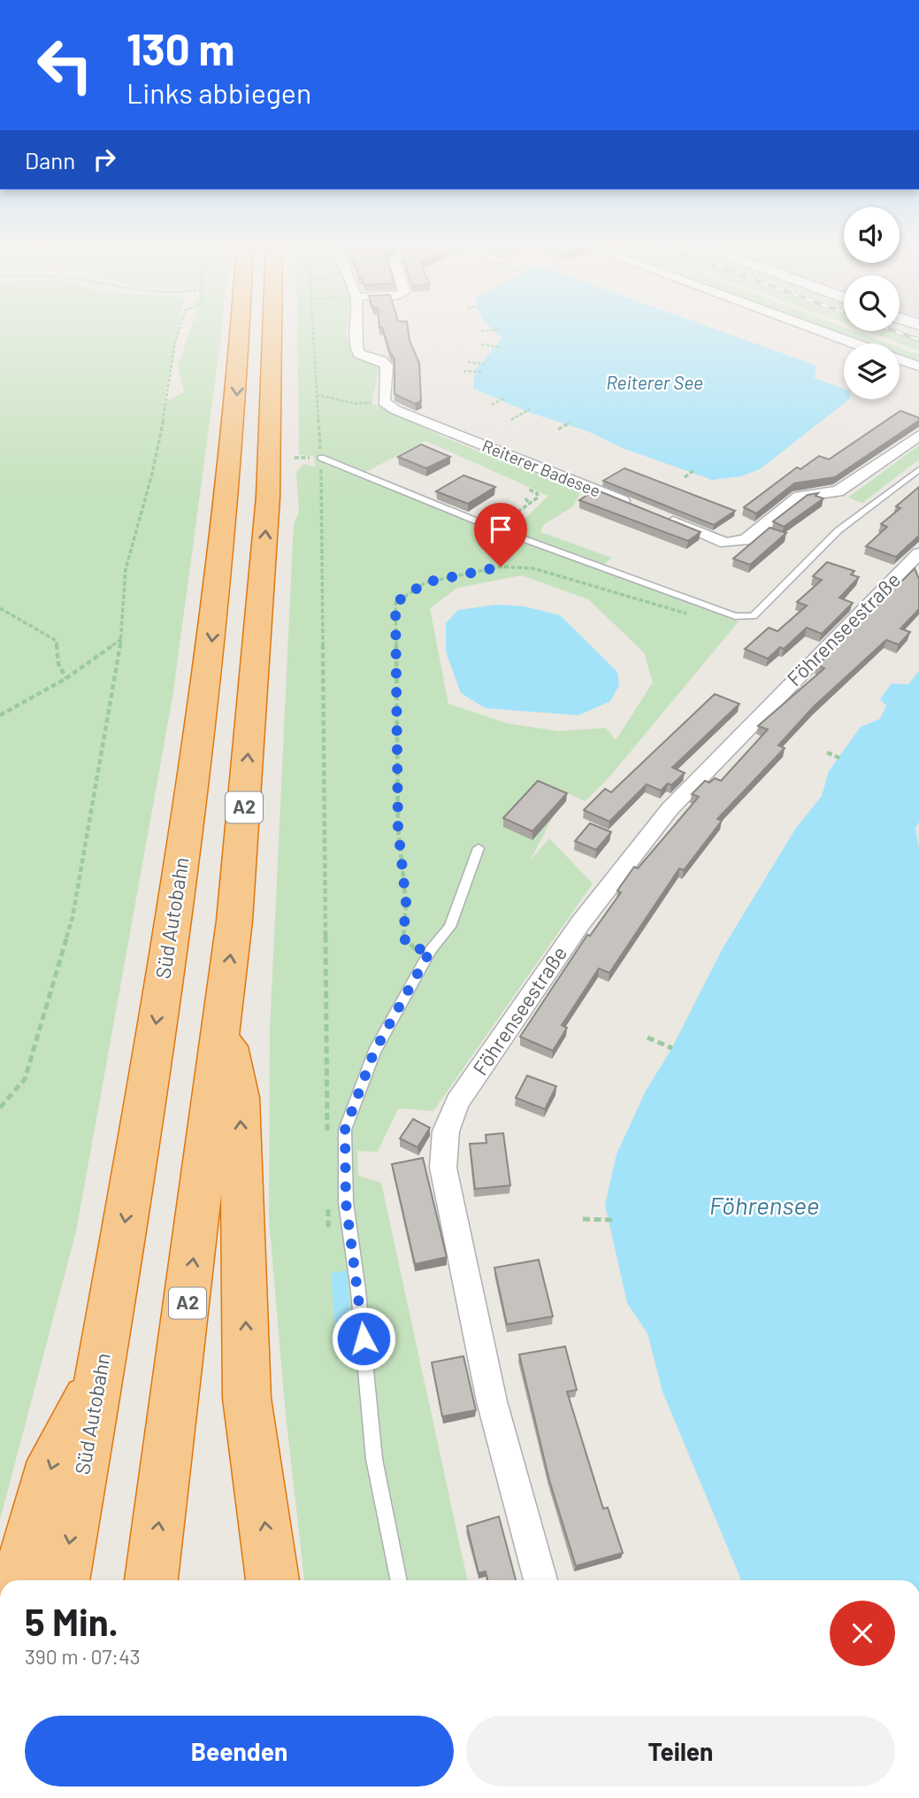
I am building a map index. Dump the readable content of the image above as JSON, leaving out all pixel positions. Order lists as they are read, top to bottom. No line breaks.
{"streets":{"highway":["A2","Süd Autobahn"],"street":["Reiterer Badesee","Föhrenseestraße"]},"water":["Reiterer See","Föhrensee"],"page":{"turn":["130 m","Links abbiegen"],"then":"Dann","heading":["5 Min.","390 m · 07:43"],"buttons":["Beenden","Teilen"]}}
